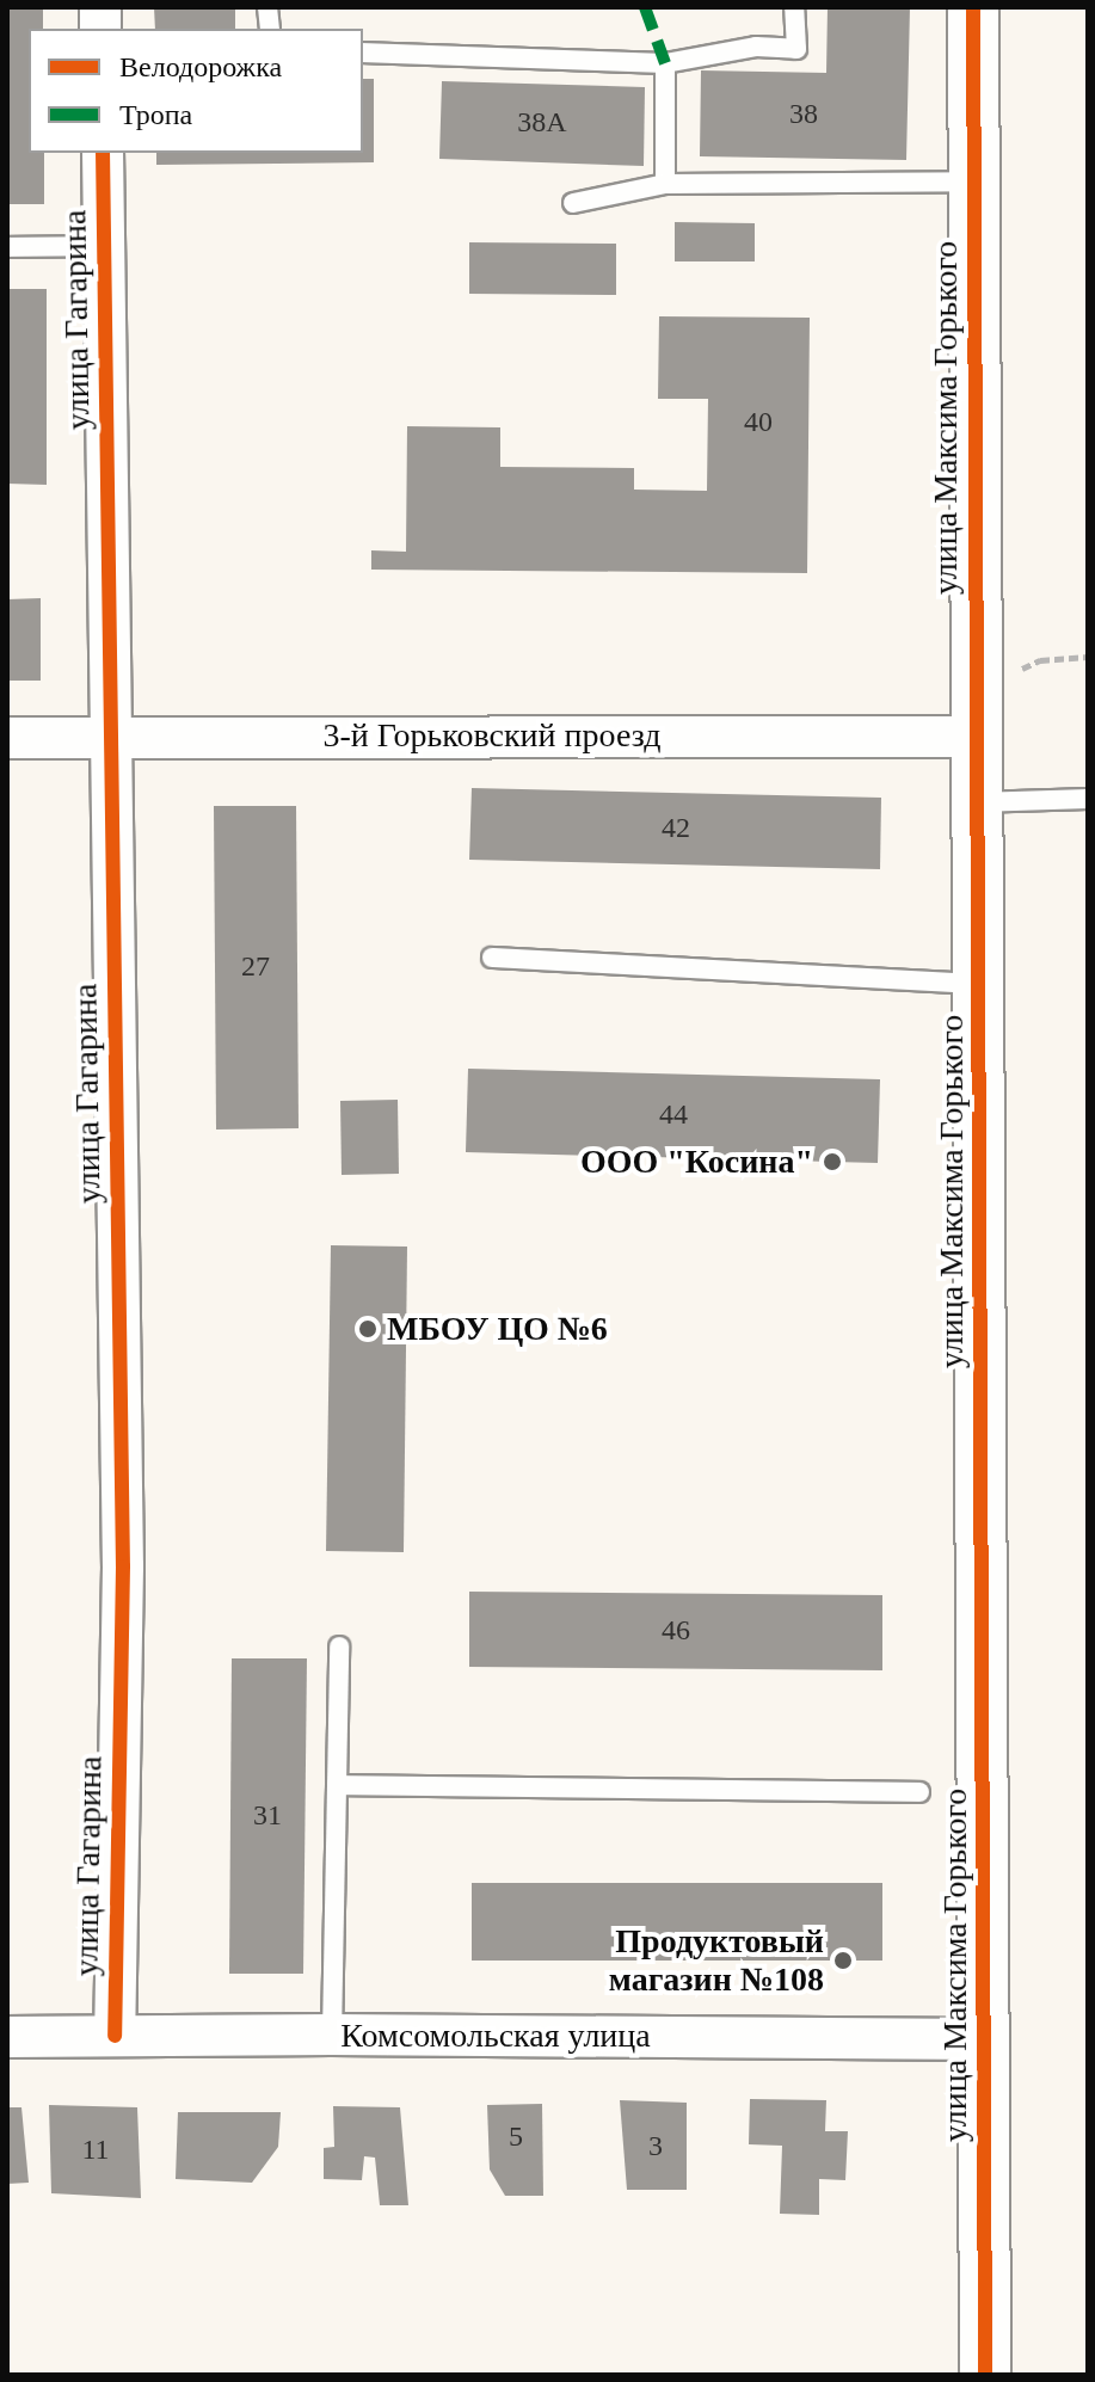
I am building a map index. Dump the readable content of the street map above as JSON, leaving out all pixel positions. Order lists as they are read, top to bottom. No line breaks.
{"streets":{"street":["улица Гагарина","улица Максима Горького","3-й Горьковский проезд","Комсомольская улица"]},"crossings":[["улица Гагарина","3-й Горьковский проезд"],["улица Гагарина","Комсомольская улица"],["улица Максима Горького","3-й Горьковский проезд"],["улица Максима Горького","Комсомольская улица"]],"places":["ООО \"Косина\"","МБОУ ЦО №6","Продуктовый магазин №108"],"house_numbers":["38","38А","40","42","27","44","46","31","5","3","11"],"legend":["Велодорожка","Тропа"]}
